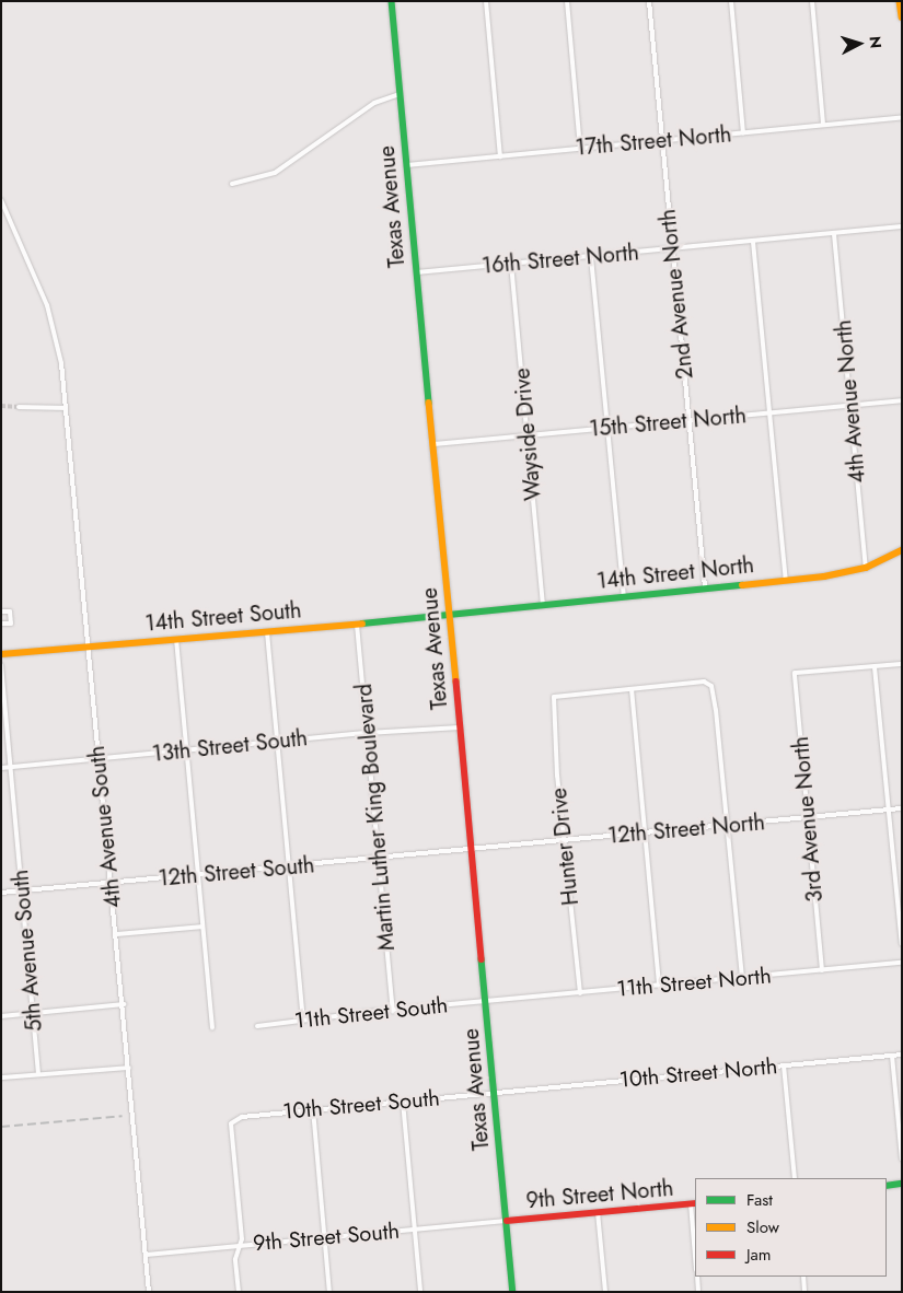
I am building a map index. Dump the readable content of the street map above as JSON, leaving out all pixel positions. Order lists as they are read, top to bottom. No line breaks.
{"streets":{"main road":["Texas Avenue","14th Street North","14th Street South","9th Street North"],"street":["17th Street North","16th Street North","2nd Avenue North","4th Avenue North","15th Street North","Wayside Drive","13th Street South","Martin Luther King Boulevard","3rd Avenue North","4th Avenue South","12th Street North","Hunter Drive","12th Street South","5th Avenue South","11th Street North","11th Street South","10th Street North","10th Street South","9th Street South"]},"crossings":[["17th Street North","Texas Avenue"],["17th Street North","2nd Avenue North"],["Texas Avenue","16th Street North"],["Texas Avenue","15th Street North"],["Texas Avenue","14th Street North"],["Texas Avenue","14th Street South"],["Texas Avenue","13th Street South"],["Texas Avenue","12th Street North"],["Texas Avenue","12th Street South"],["Texas Avenue","11th Street North"],["Texas Avenue","11th Street South"],["Texas Avenue","10th Street North"],["Texas Avenue","10th Street South"],["Texas Avenue","9th Street North"],["Texas Avenue","9th Street South"],["16th Street North","2nd Avenue North"],["16th Street North","4th Avenue North"],["16th Street North","Wayside Drive"],["2nd Avenue North","15th Street North"],["2nd Avenue North","14th Street North"],["4th Avenue North","15th Street North"],["4th Avenue North","14th Street North"],["15th Street North","Wayside Drive"],["Wayside Drive","14th Street North"],["14th Street North","14th Street South"],["14th Street South","Martin Luther King Boulevard"],["14th Street South","4th Avenue South"],["13th Street South","Martin Luther King Boulevard"],["13th Street South","4th Avenue South"],["13th Street South","5th Avenue South"],["Martin Luther King Boulevard","12th Street South"],["Martin Luther King Boulevard","11th Street South"],["3rd Avenue North","12th Street North"],["3rd Avenue North","11th Street North"],["4th Avenue South","12th Street South"],["4th Avenue South","9th Street South"],["12th Street North","Hunter Drive"],["12th Street North","12th Street South"],["Hunter Drive","11th Street North"],["12th Street South","5th Avenue South"],["11th Street North","11th Street South"],["10th Street North","10th Street South"],["10th Street South","9th Street South"],["9th Street North","9th Street South"]],"legend":["Fast","Slow","Jam"],"north":"right"}
